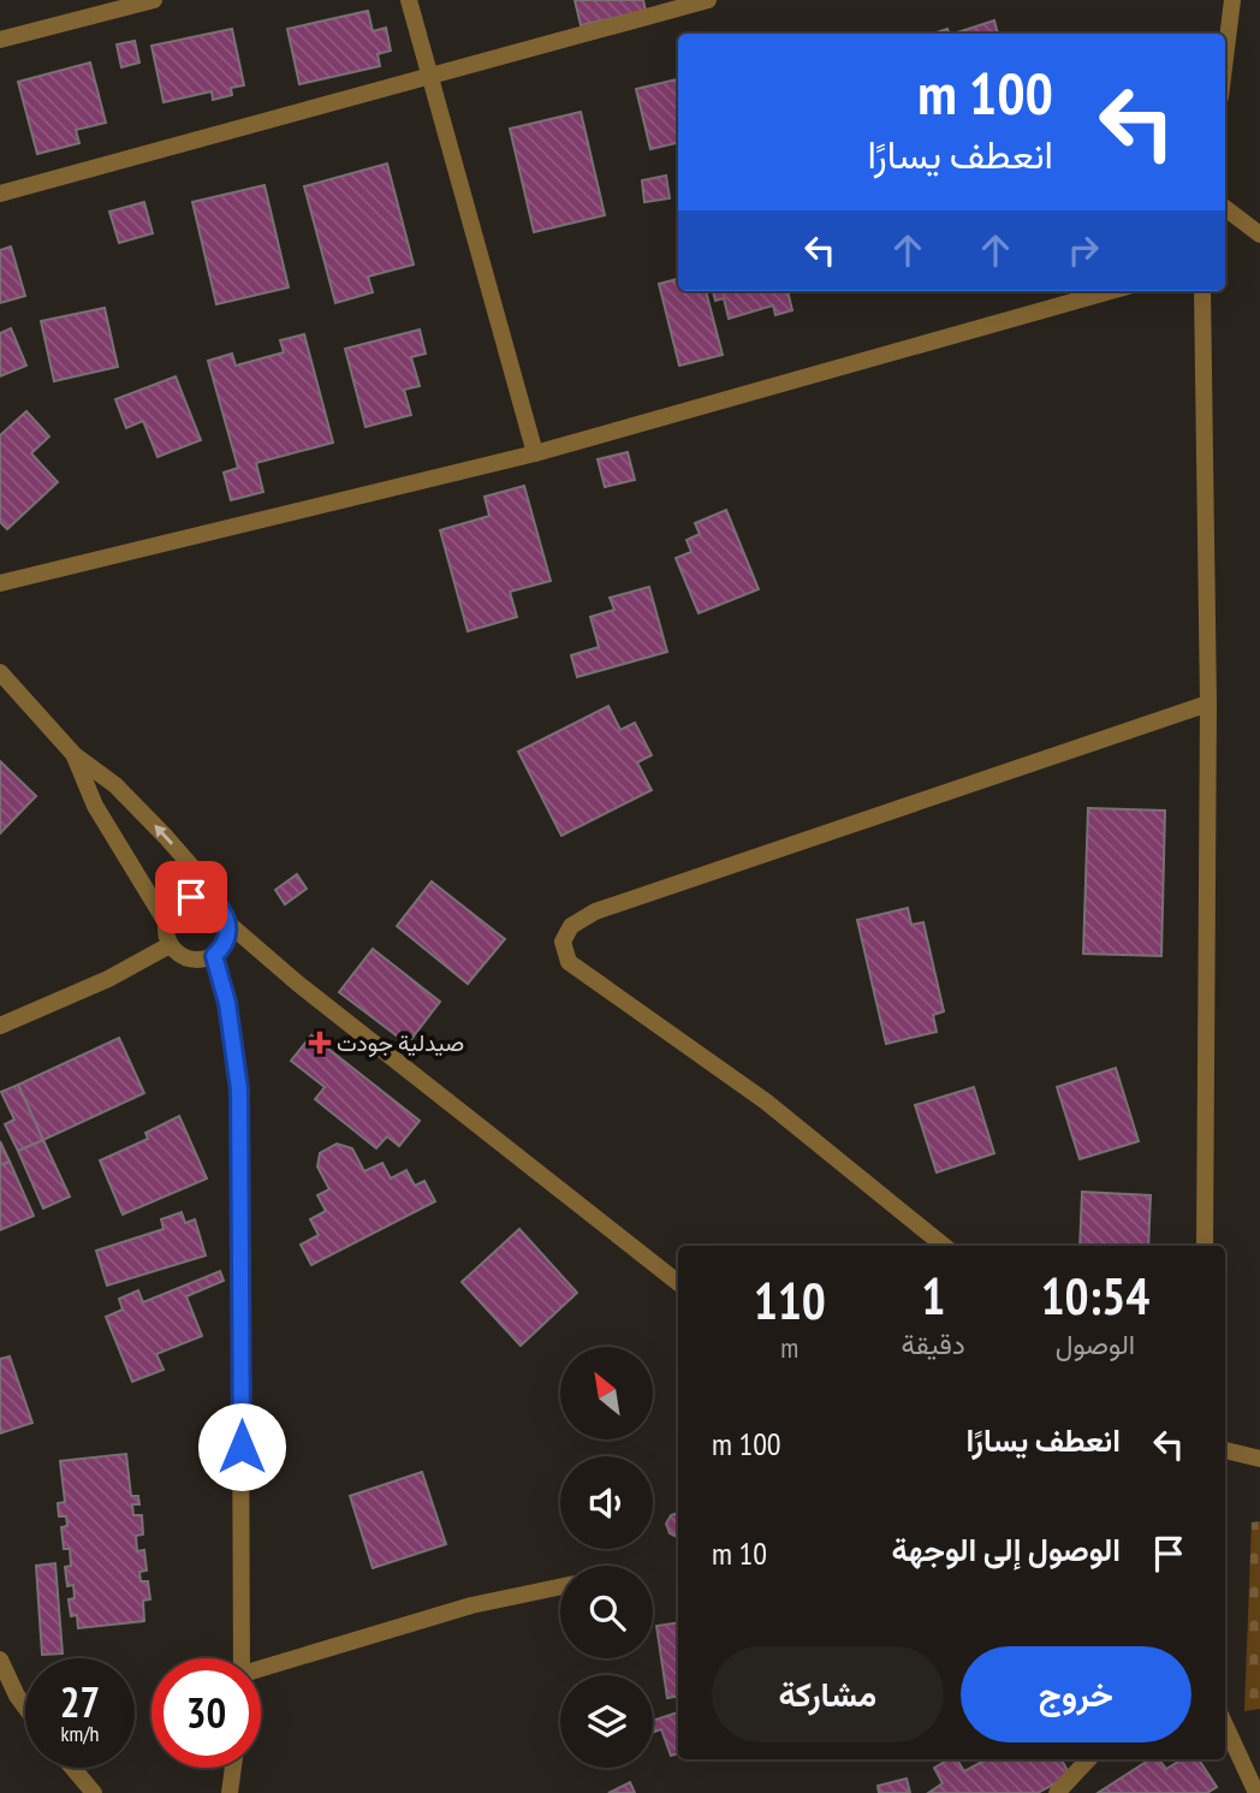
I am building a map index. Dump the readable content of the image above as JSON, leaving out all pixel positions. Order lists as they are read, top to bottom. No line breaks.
{"places":{"health":["صيدلية جودت"]},"north":"top left","page":{"turn":["100 m","انعطف يسارًا"],"eta":["10:54","الوصول","1","دقيقة","110","m"],"list":[{"name":"انعطف يسارًا","value":"100 m"},{"name":"الوصول إلى الوجهة","value":"10 m"}],"buttons":["خروج","مشاركة"],"speed":"27 km/h","limit":"30"}}
